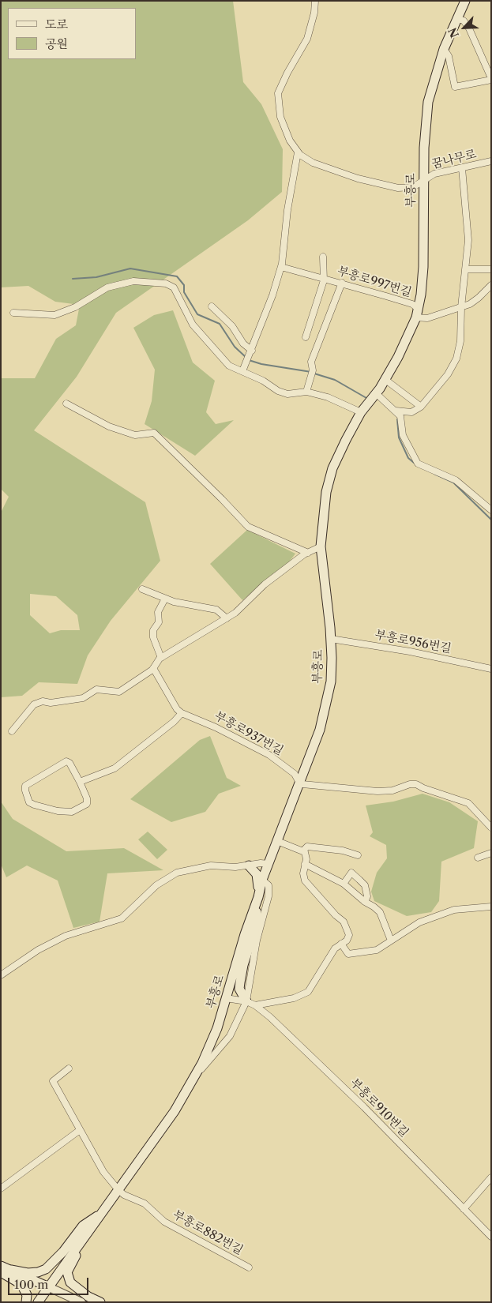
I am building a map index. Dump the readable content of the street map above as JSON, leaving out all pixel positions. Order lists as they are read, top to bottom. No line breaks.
{"streets":{"main road":["부흥로"],"street":["꿈나무로","부흥로997번길","부흥로956번길","부흥로937번길","부흥로910번길","부흥로882번길"]},"crossings":[["꿈나무로","부흥로"],["부흥로","부흥로997번길"],["부흥로","부흥로956번길"],["부흥로","부흥로937번길"],["부흥로","부흥로910번길"],["부흥로","부흥로882번길"]],"legend":["도로","공원"],"scale_bar":"100 m","north":"bottom left"}
